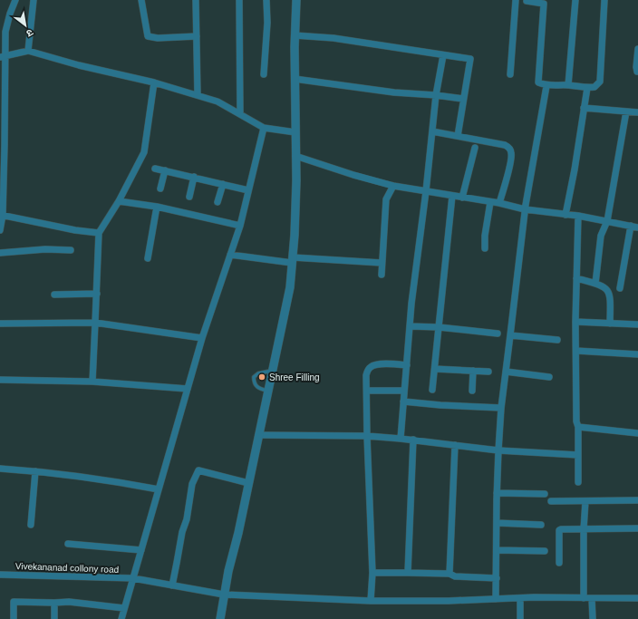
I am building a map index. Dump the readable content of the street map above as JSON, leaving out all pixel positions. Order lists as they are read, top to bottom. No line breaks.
{"streets":{"street":["Vivekananad collony road"]},"places":["Shree Filling"],"north":"bottom right"}
